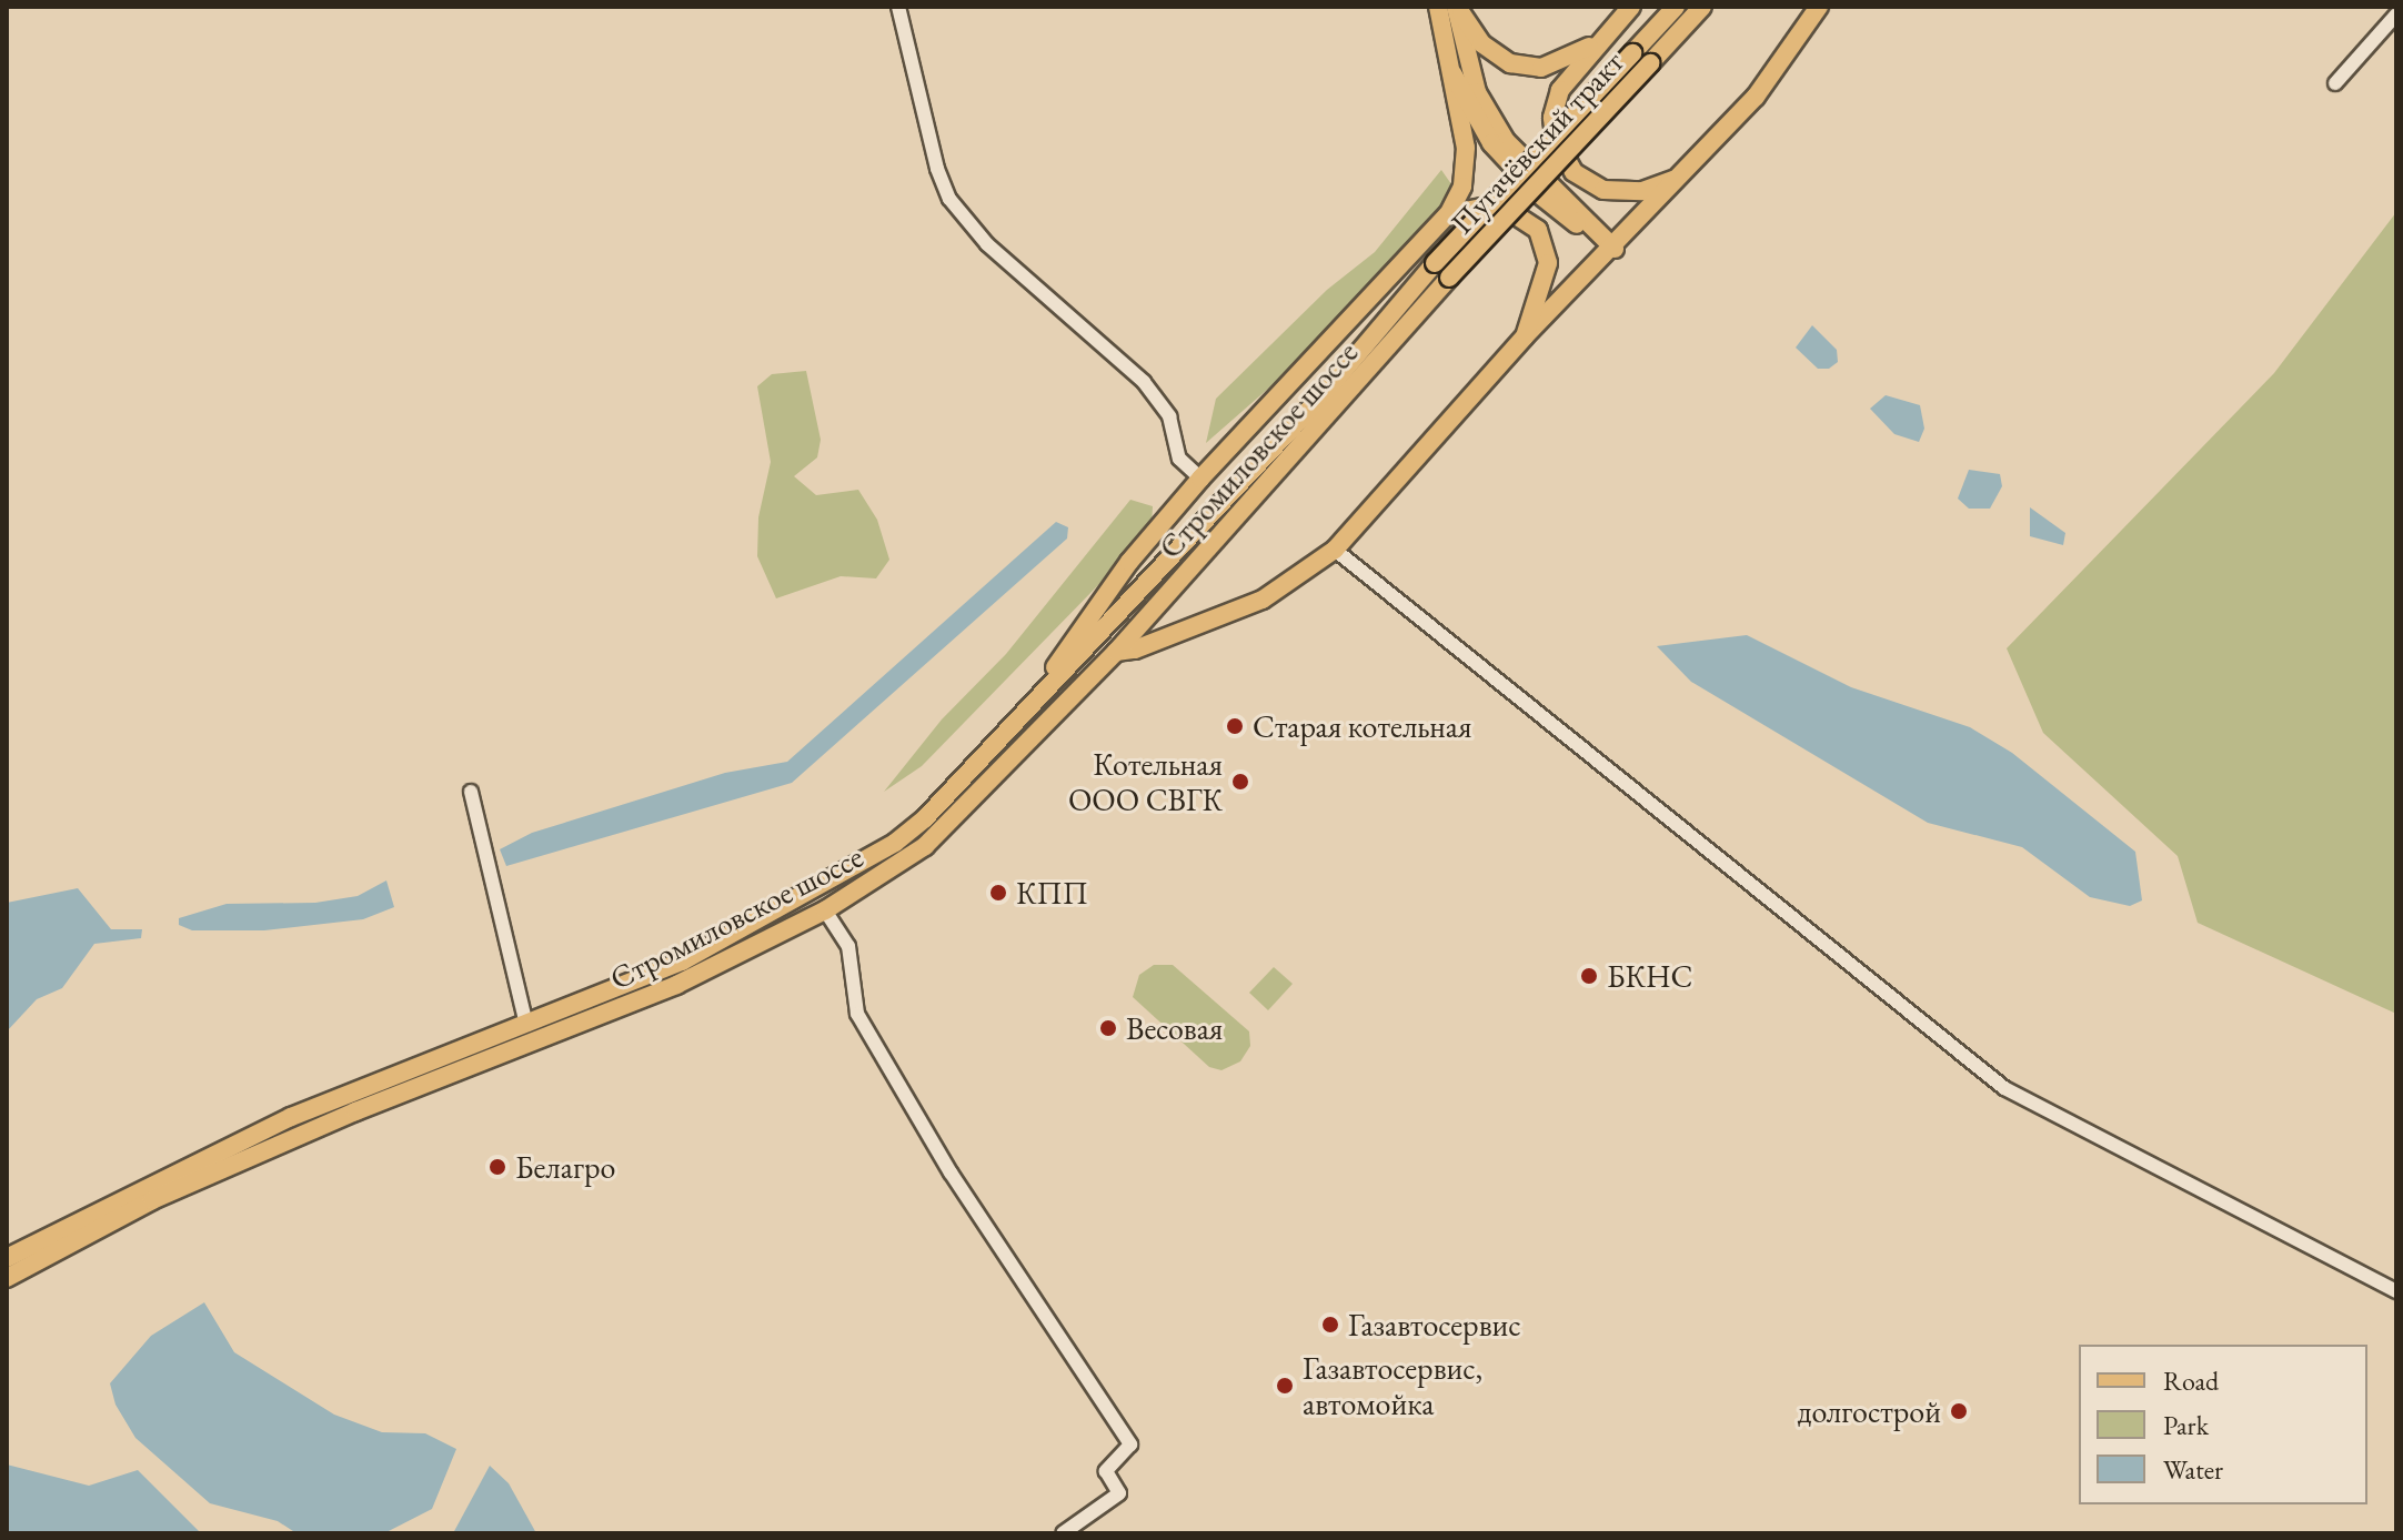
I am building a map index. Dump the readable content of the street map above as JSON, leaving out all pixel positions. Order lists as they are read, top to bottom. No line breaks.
{"streets":{"main road":["Пугачёвский тракт","Стромиловское шоссе"]},"crossings":[["Пугачёвский тракт","Стромиловское шоссе"]],"places":["Старая котельная","Котельная ООО СВГК","КПП","БКНС","Весовая","Белагро","Газавтосервис","Газавтосервис, автомойка","долгострой"],"legend":["Road","Park","Water"]}
